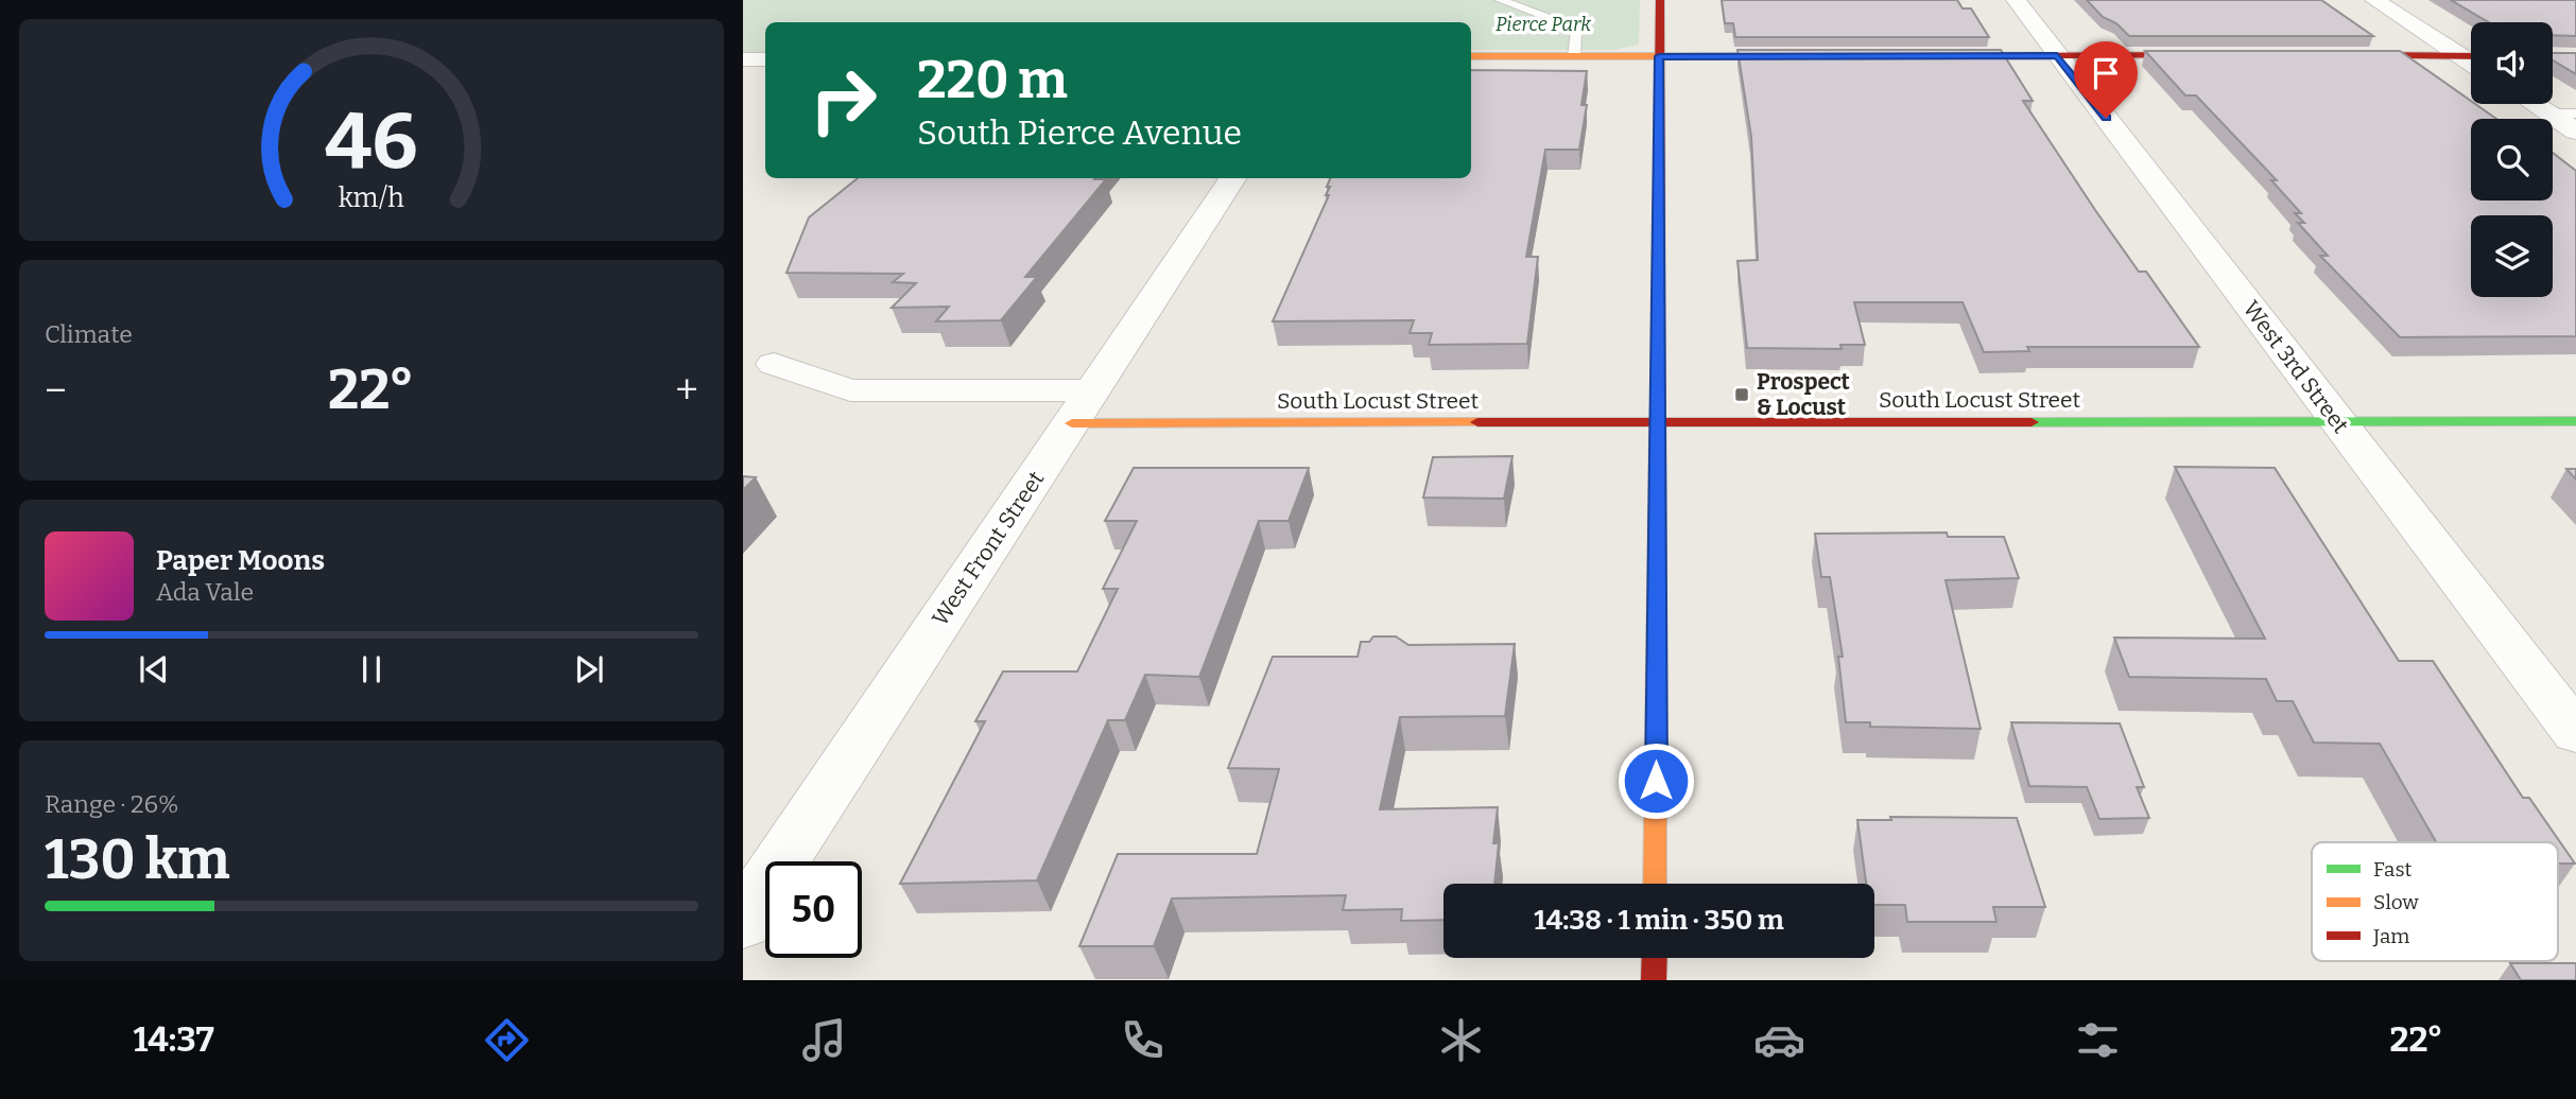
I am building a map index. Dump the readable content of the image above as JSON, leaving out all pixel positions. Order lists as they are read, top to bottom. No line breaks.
{"streets":{"street":["West 3rd Street","South Locust Street","West Front Street"]},"crossings":[["West 3rd Street","South Locust Street"],["South Locust Street","West Front Street"]],"parks":["Pierce Park"],"places":{"transit":["Prospect & Locust"]},"legend":["Fast","Slow","Jam"],"page":{"turn":["220 m","South Pierce Avenue"],"tile":["Climate",["Range · 26%","130 km"]],"heat":["−","22°","+"],"song":["Paper Moons","Ada Vale"],"limit":"50","trip":"14:38 · 1 min · 350 m","tabs":["14:37","22°"],"gauge":["46","km/h"]}}
